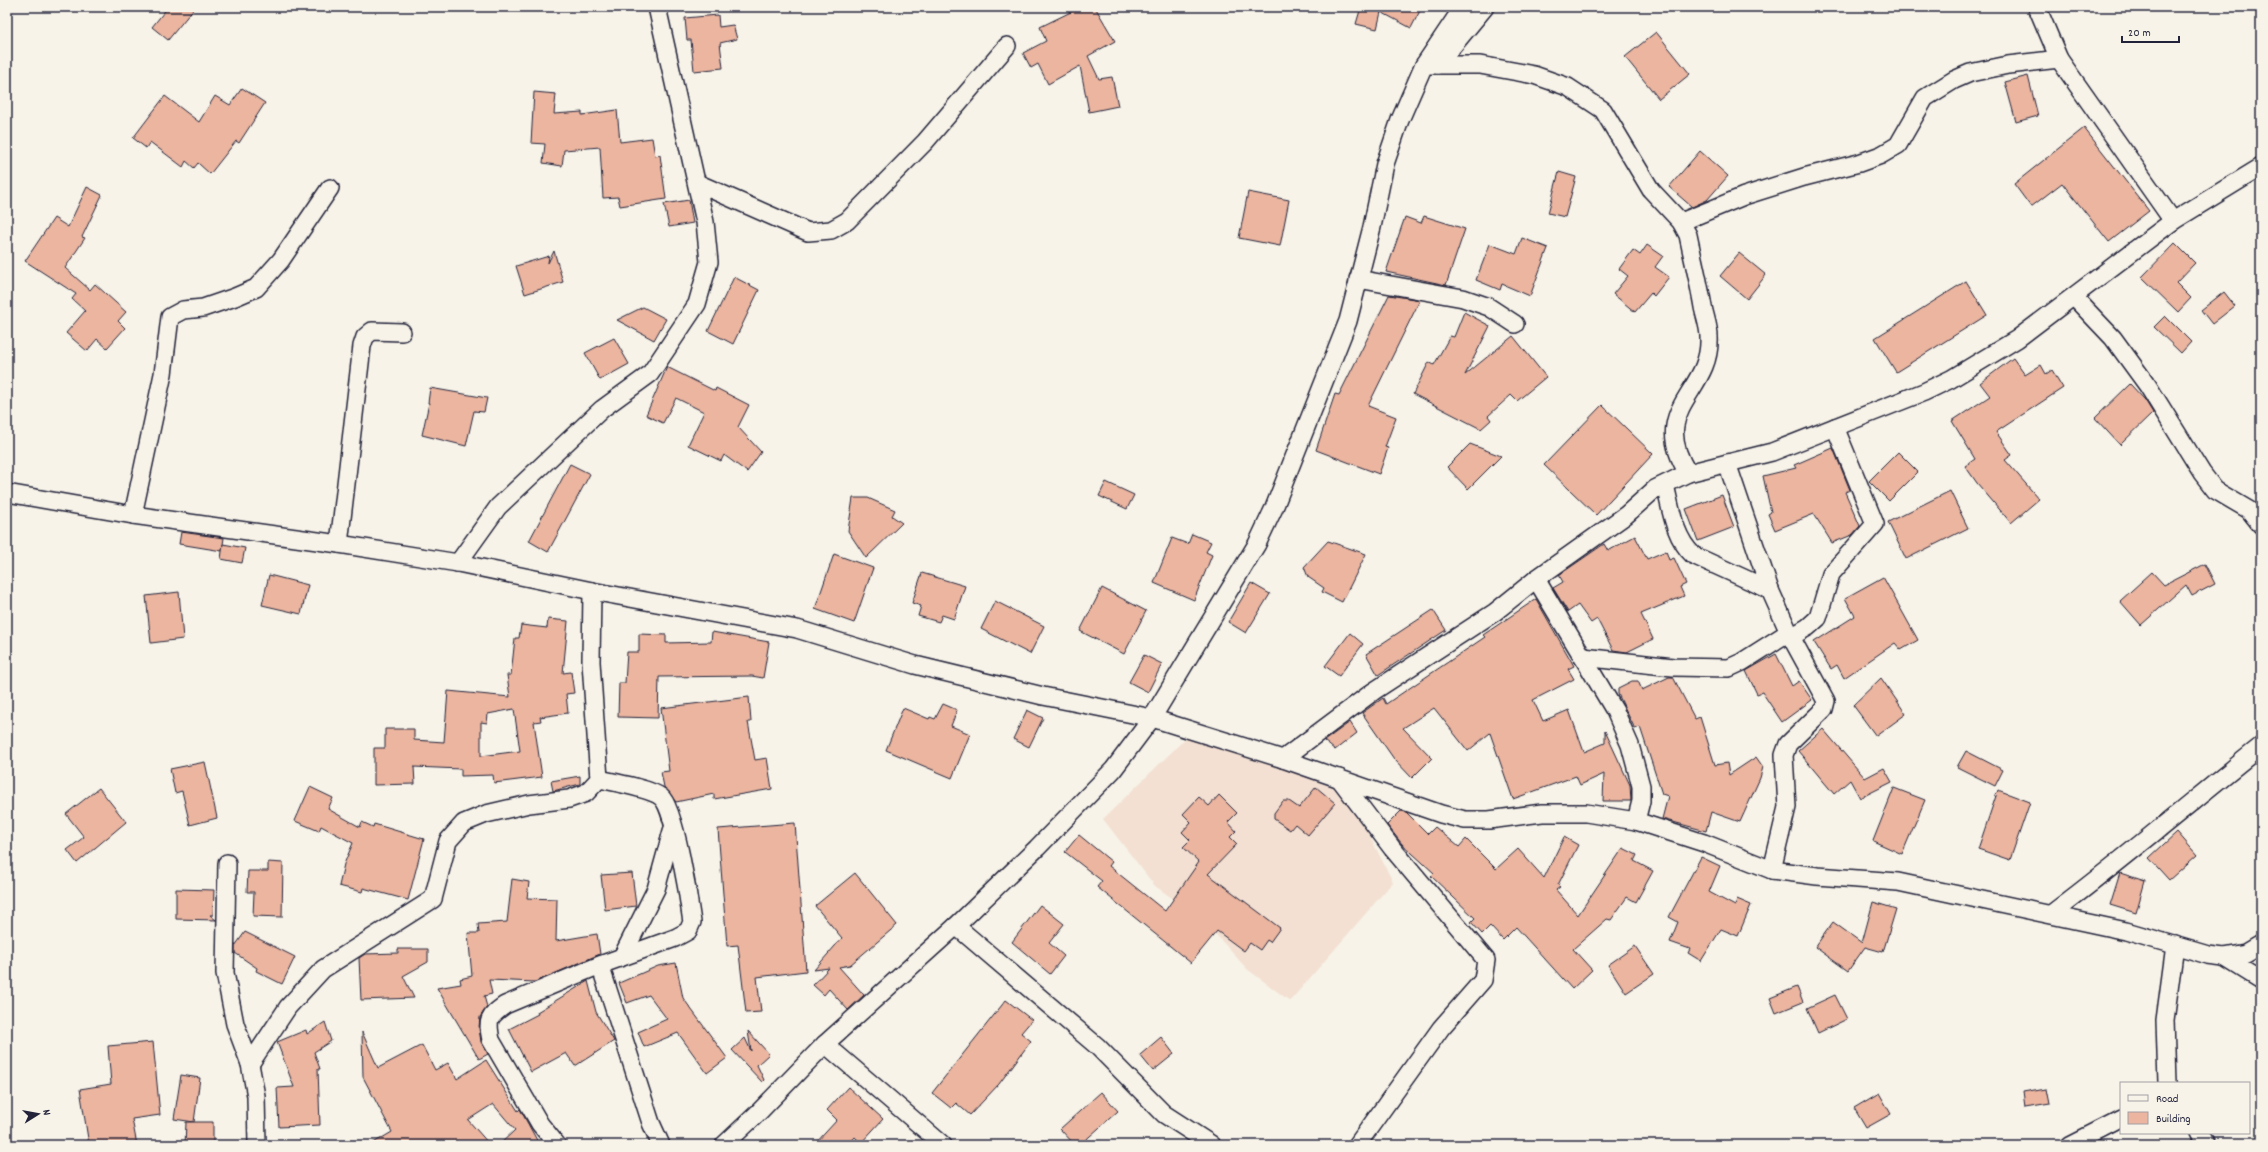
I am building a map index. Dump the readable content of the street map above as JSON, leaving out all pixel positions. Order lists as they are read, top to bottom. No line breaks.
{"legend":["Road","Building"],"scale_bar":"20 m","north":"right"}
